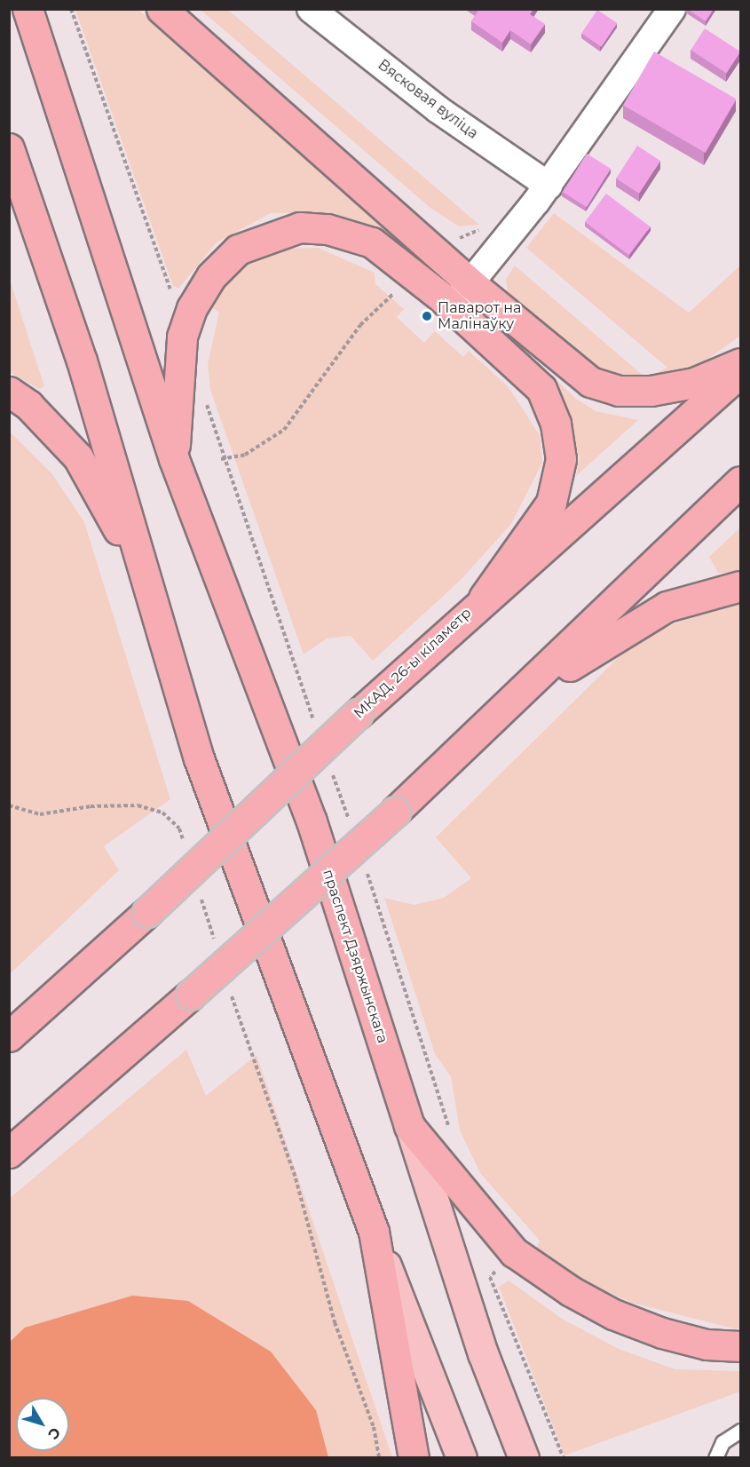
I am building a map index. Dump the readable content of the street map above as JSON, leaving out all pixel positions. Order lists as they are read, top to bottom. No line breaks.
{"streets":{"highway":["МКАД, 26-ы кіламетр","праспект Дзяржынскага"],"street":["Вясковая вуліца"]},"places":["Паварот на Малінаўку"],"north":"bottom right"}
